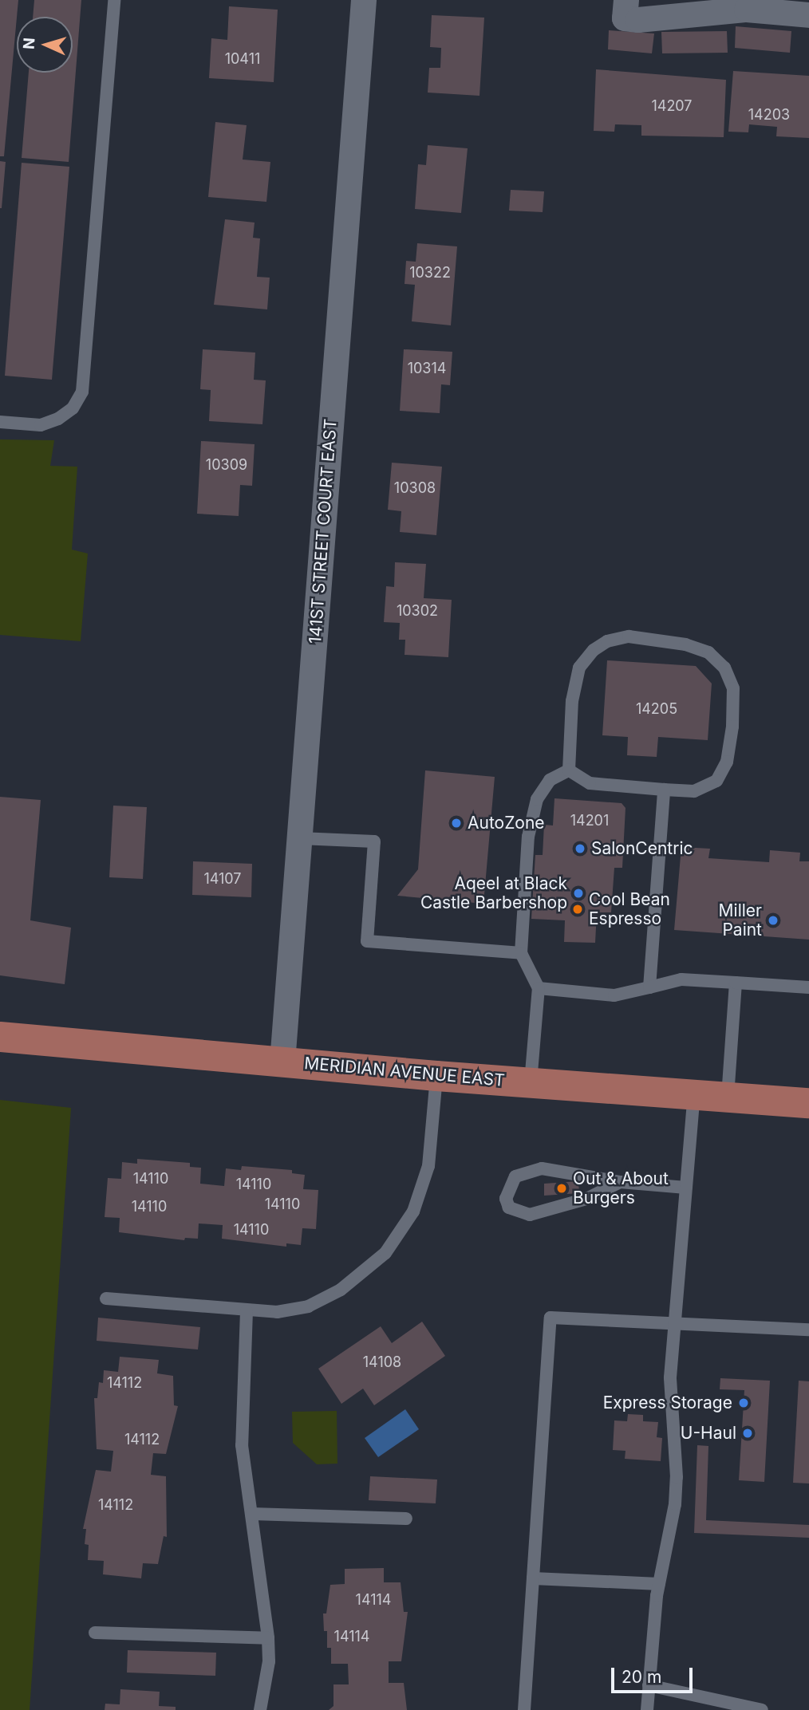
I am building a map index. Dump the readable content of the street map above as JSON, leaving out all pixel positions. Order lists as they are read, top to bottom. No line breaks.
{"streets":{"main road":["MERIDIAN AVENUE EAST"],"street":["141ST STREET COURT EAST"]},"crossings":[["141ST STREET COURT EAST","MERIDIAN AVENUE EAST"]],"places":["AutoZone","SalonCentric","Aqeel at Black Castle Barbershop","Cool Bean Espresso","Miller Paint","Out & About Burgers","Express Storage","U-Haul"],"house_numbers":["10411","14207","14203","10322","10314","10309","10308","10302","14205","14201","14107","14110","14110","14110","14110","14110","14108","14112","14112","14112","14114","14114"],"scale_bar":"20 m","north":"left"}
